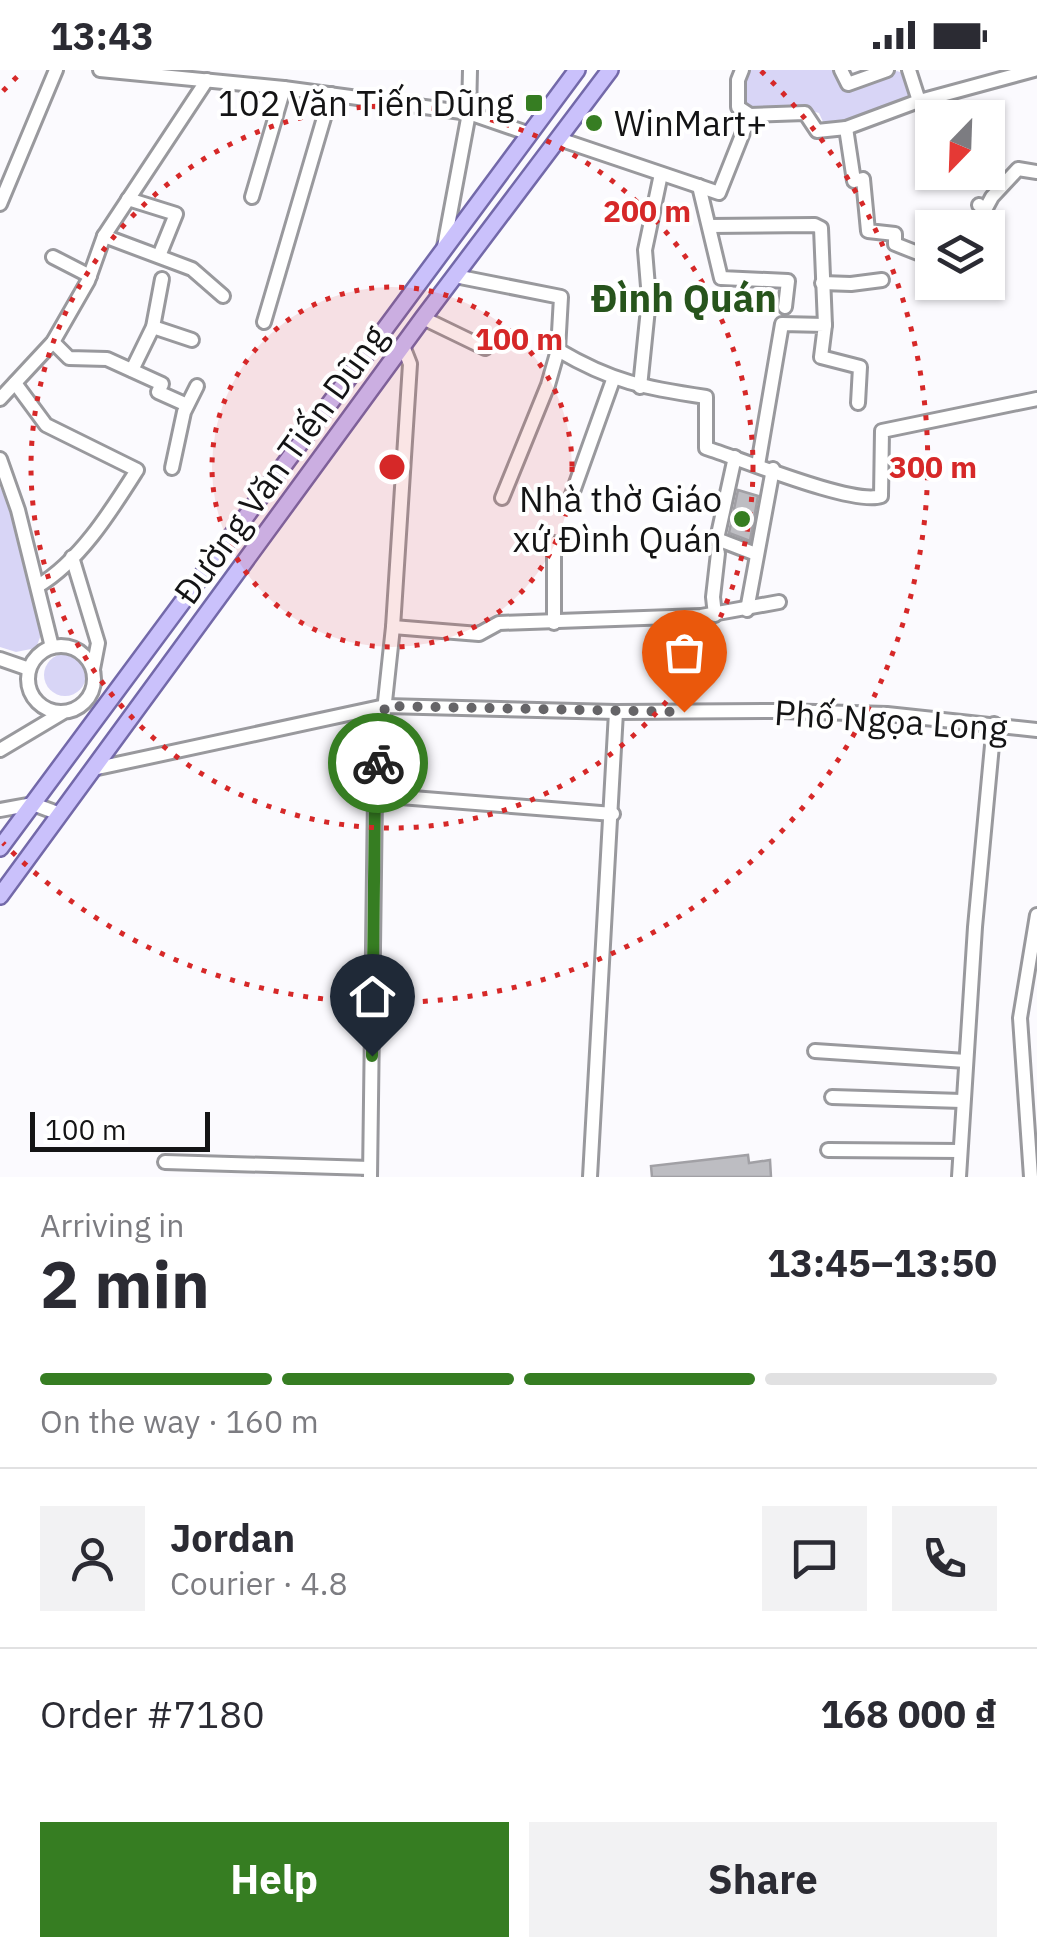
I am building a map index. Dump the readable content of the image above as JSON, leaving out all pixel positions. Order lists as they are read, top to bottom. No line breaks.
{"streets":{"main road":["Đường Văn Tiến Dũng"],"street":["Phố Ngọa Long"]},"crossings":[["Đường Văn Tiến Dũng","Phố Ngọa Long"]],"districts":["Đình Quán"],"places":{"transit":["102 Văn Tiến Dũng"],"other":["WinMart+","Nhà thờ Giáo xứ Đình Quán"]},"scale_bar":"100 m","north":"bottom left","page":{"status":"13:43","scale":"100 m","heading":["2 min","Arriving in","13:45–13:50"],"panel":["Jordan","Courier · 4.8","Order #7180","168 000 ₫"],"bar":"On the way · 160 m","buttons":["Help","Share"]},"rings":["200 m","100 m","300 m"]}
